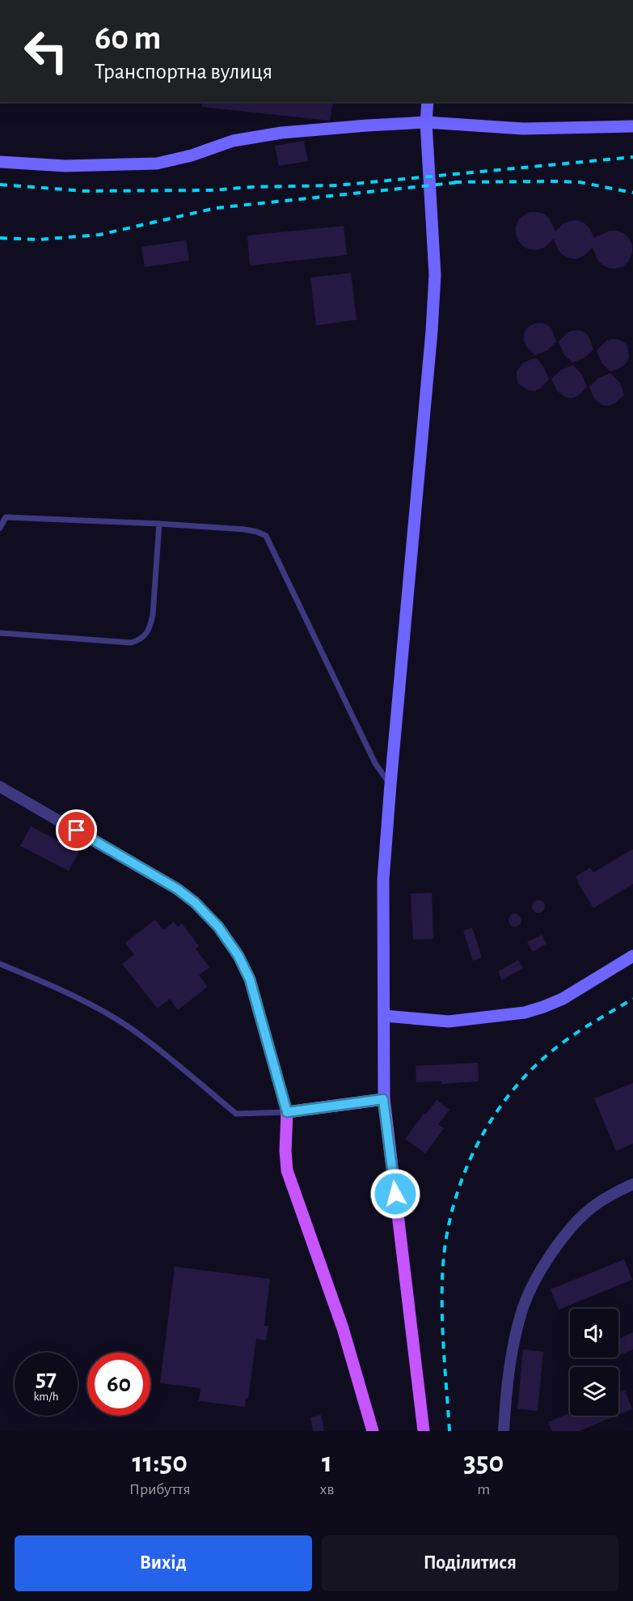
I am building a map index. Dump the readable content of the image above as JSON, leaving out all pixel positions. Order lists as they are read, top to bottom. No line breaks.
{"page":{"turn":["60 m","Транспортна вулиця"],"speed":"57 km/h","limit":"60","eta":["11:50","Прибуття","1","хв","350","m"],"buttons":["Вихід","Поділитися"]}}
